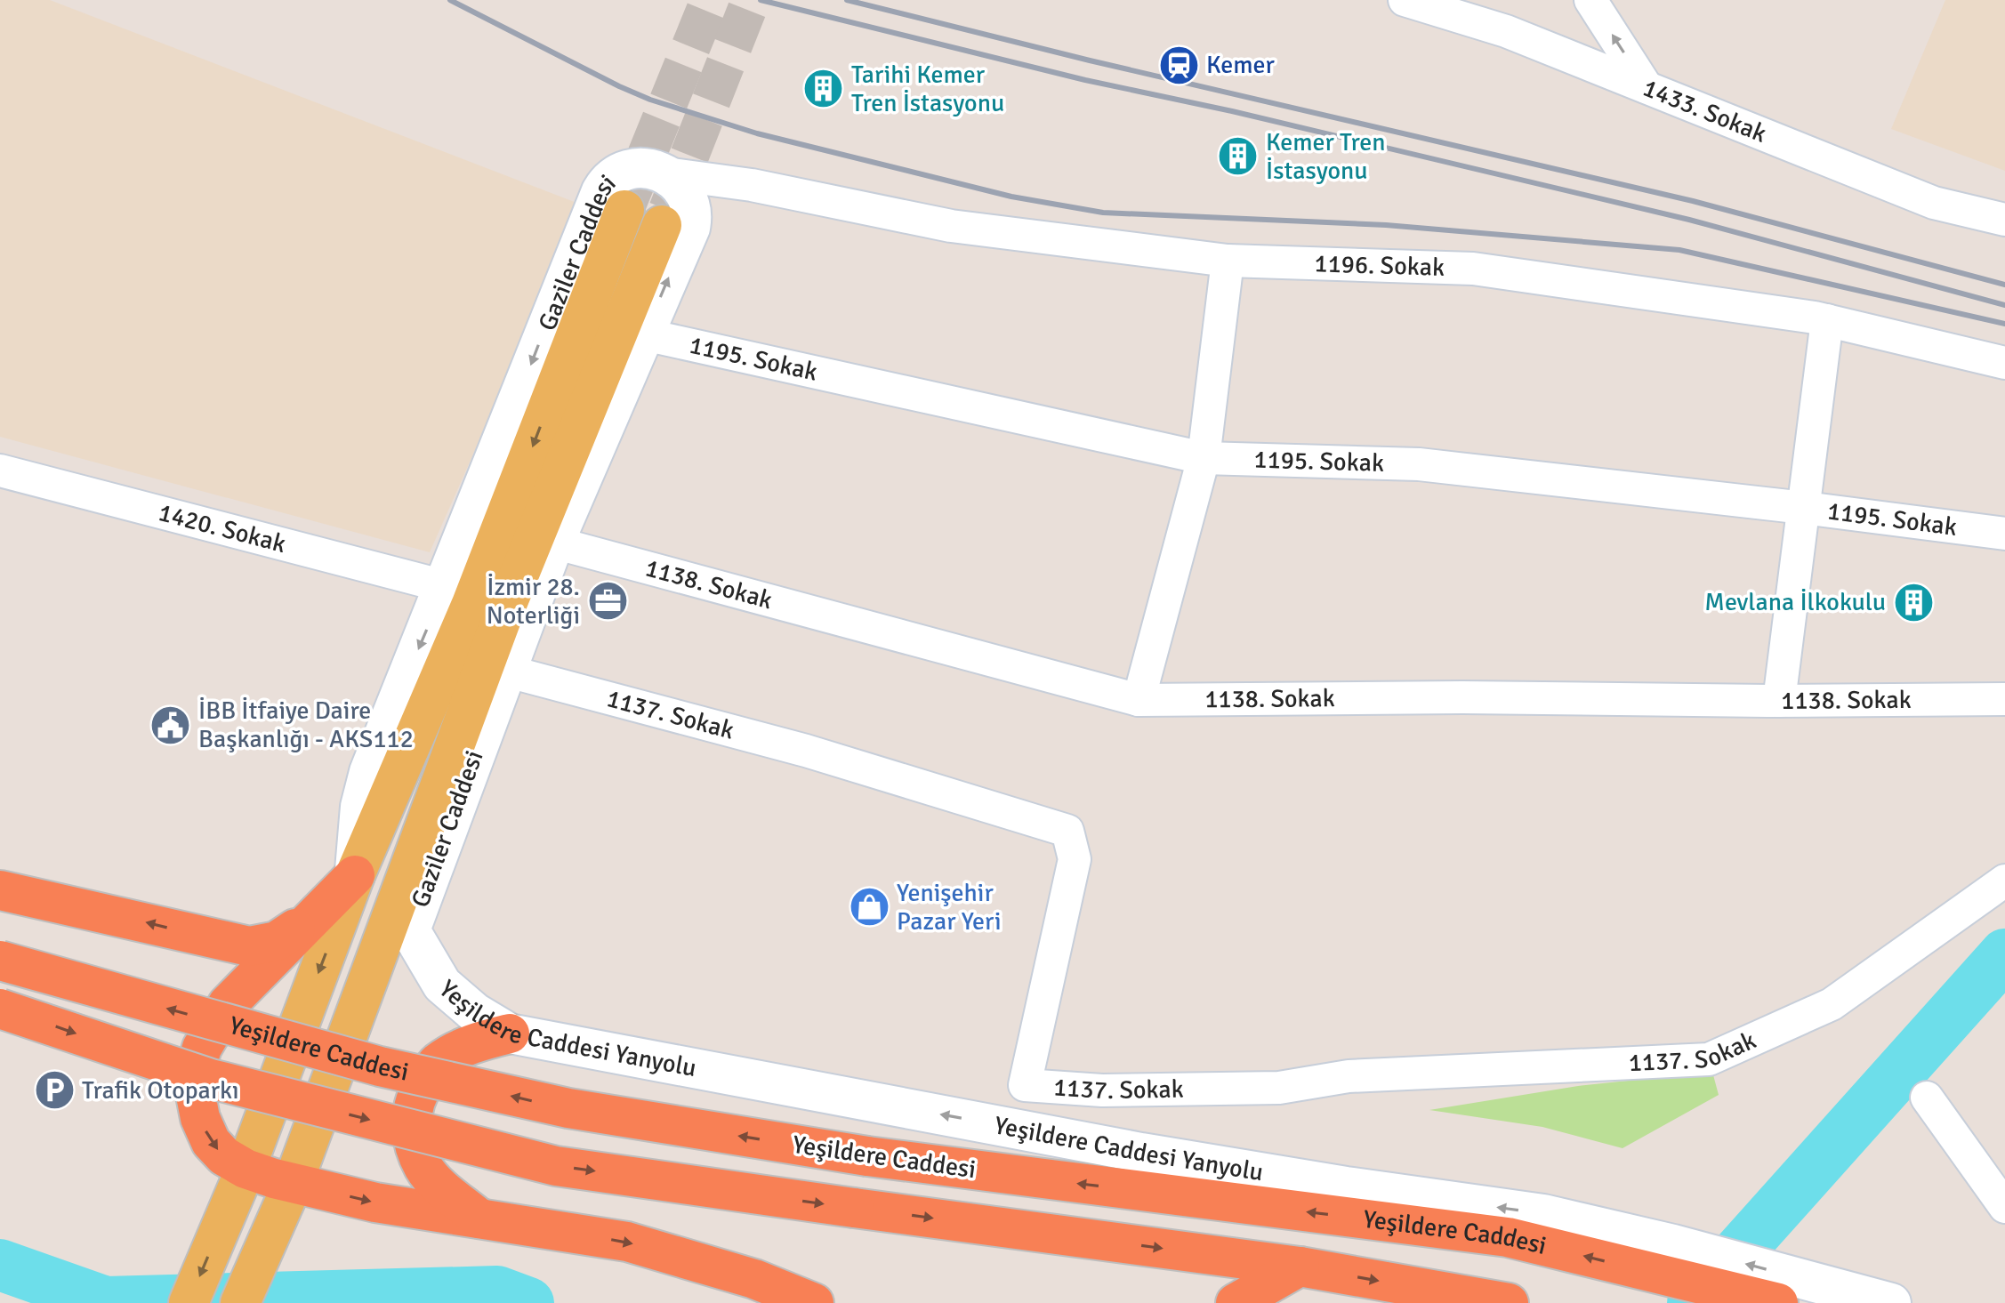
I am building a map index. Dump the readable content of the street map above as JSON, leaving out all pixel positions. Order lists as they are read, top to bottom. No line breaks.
{"streets":{"highway":["Yeşildere Caddesi"],"main road":["Gaziler Caddesi","Yeşildere Caddesi Yanyolu"],"street":["1433. Sokak","1196. Sokak","1195. Sokak","1420. Sokak","1138. Sokak","1137. Sokak"]},"crossings":[["Gaziler Caddesi","1196. Sokak"],["Gaziler Caddesi","1195. Sokak"],["Gaziler Caddesi","1420. Sokak"],["Gaziler Caddesi","1138. Sokak"],["Gaziler Caddesi","1137. Sokak"],["Gaziler Caddesi","Yeşildere Caddesi Yanyolu"],["Yeşildere Caddesi Yanyolu","Yeşildere Caddesi"]],"one_way":["Yeşildere Caddesi Yanyolu"],"places":{"station":["Kemer"],"building":["Tarihi Kemer Tren İstasyonu","Kemer Tren İstasyonu","Mevlana İlkokulu"],"office":["İzmir 28. Noterliği"],"public building":["İBB İtfaiye Daire Başkanlığı - AKS112"],"shop":["Yenişehir Pazar Yeri"],"parking":["Trafik Otoparkı"]}}
